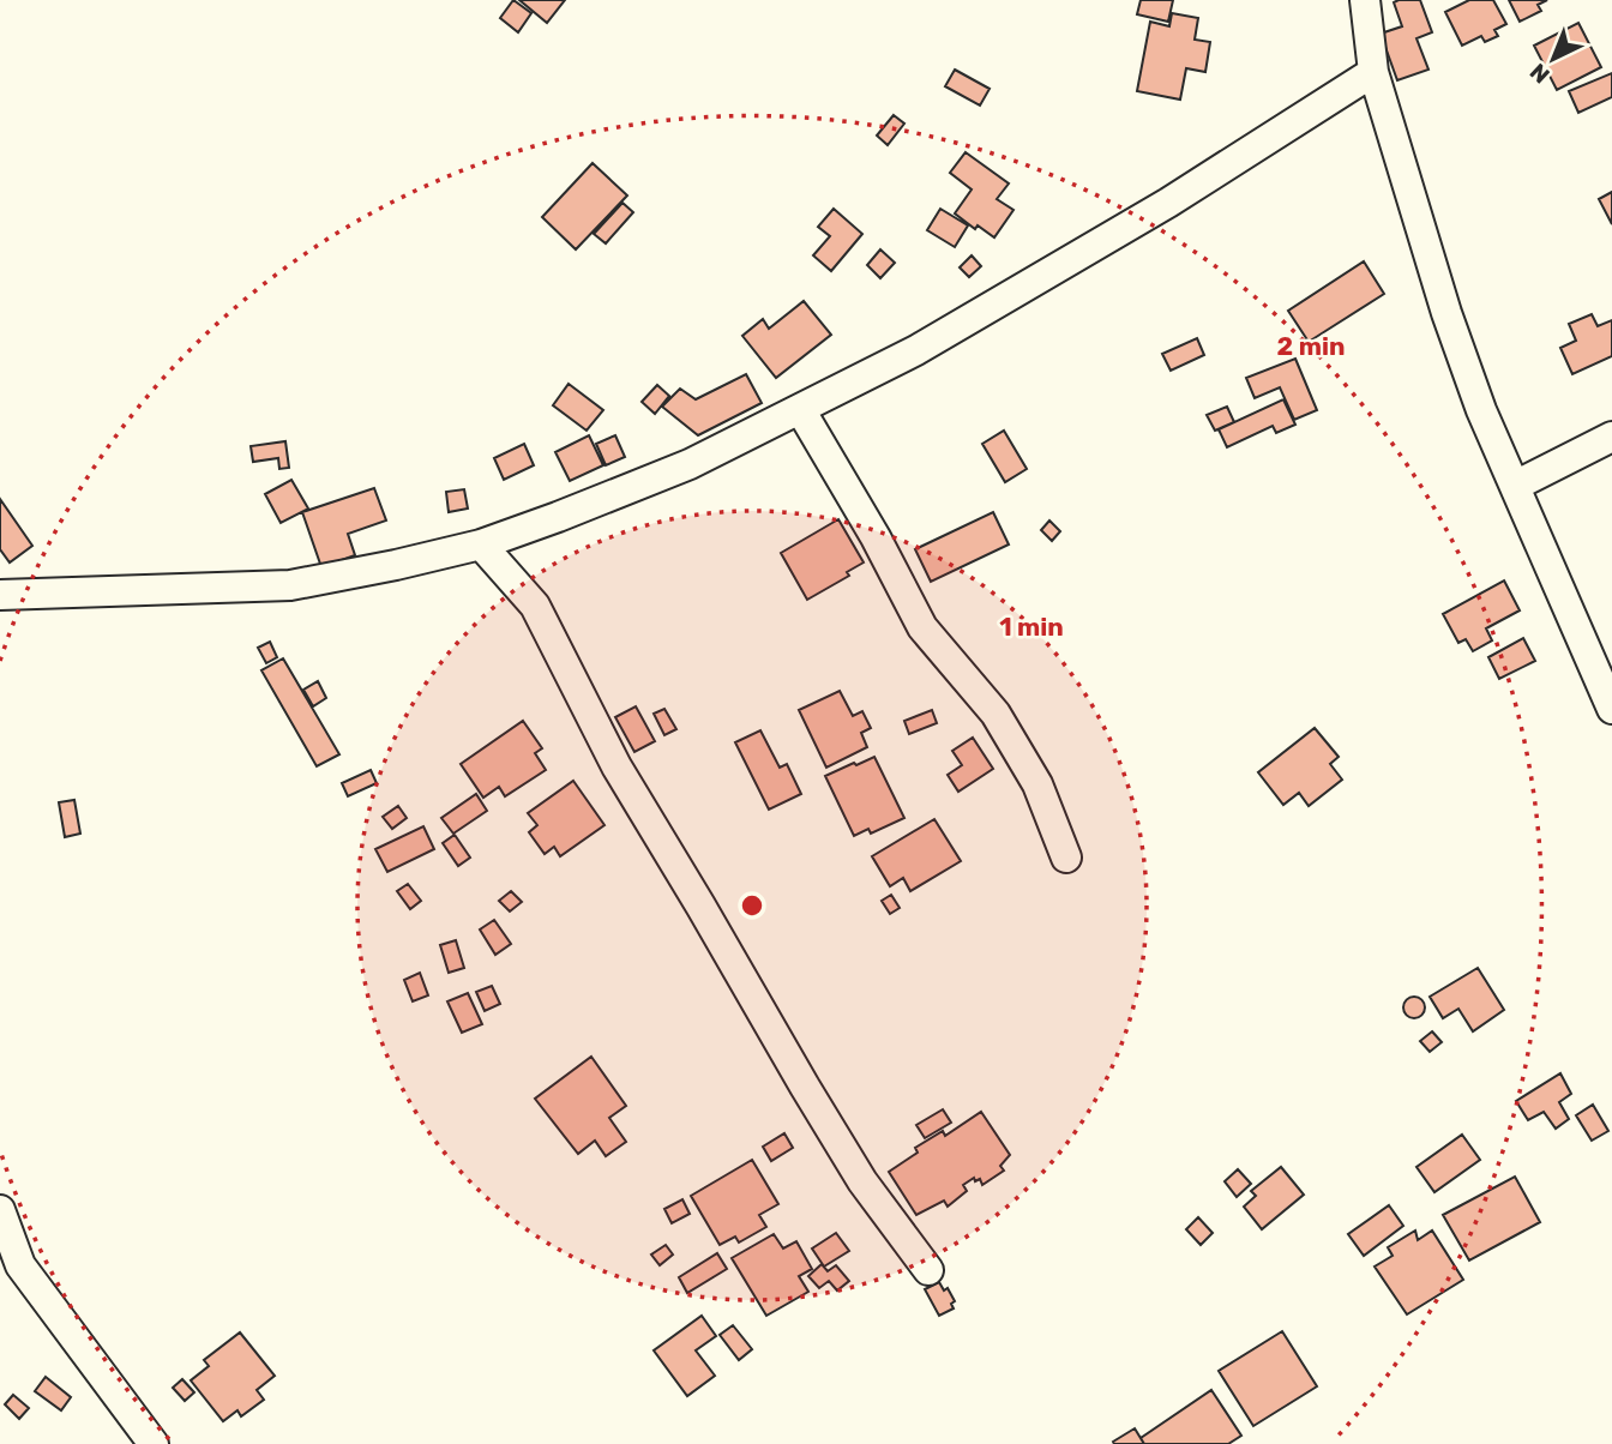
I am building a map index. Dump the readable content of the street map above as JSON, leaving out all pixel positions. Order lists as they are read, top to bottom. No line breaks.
{"north":"bottom left","rings":["2 min","1 min"]}
